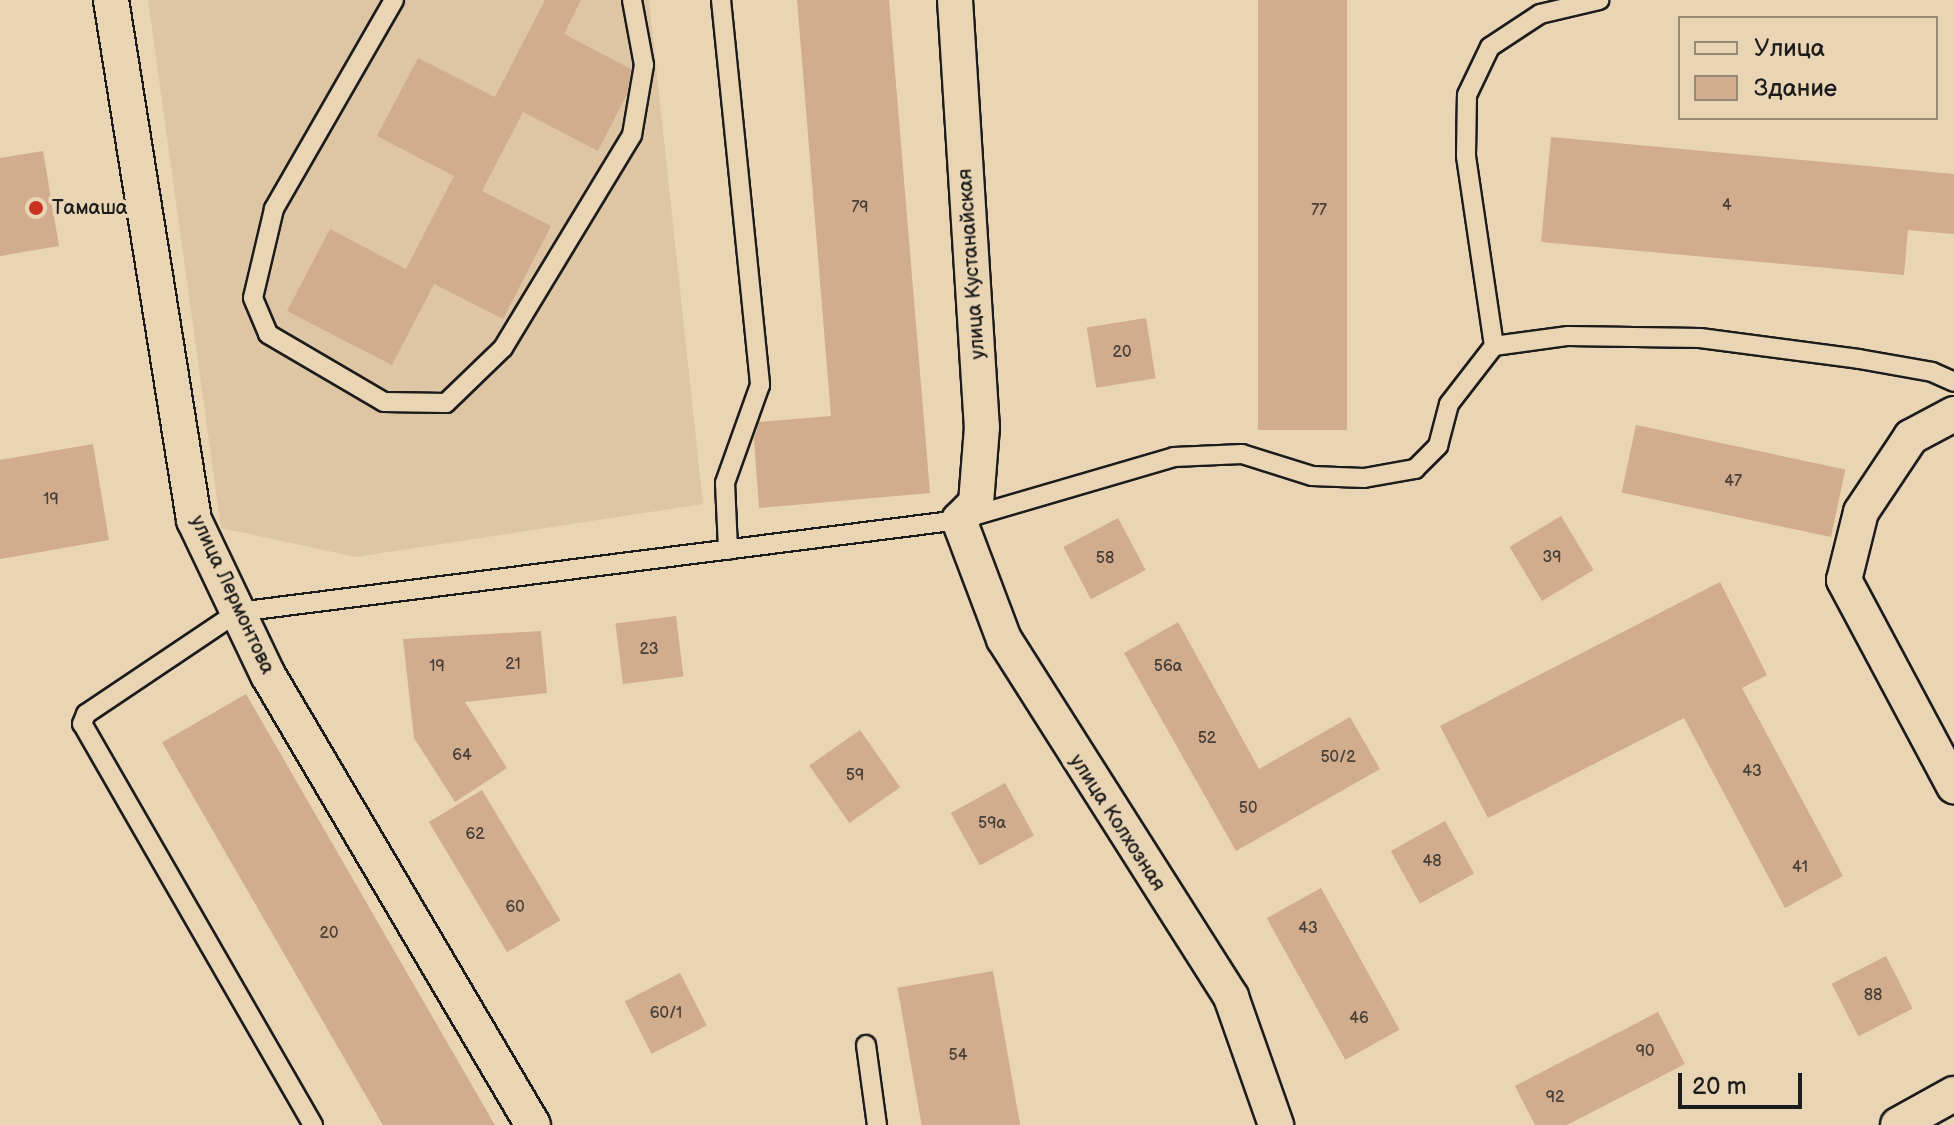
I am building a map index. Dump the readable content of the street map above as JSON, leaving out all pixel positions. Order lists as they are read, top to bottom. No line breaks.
{"streets":{"street":["улица Кустанайская","улица Лермонтова","улица Колхозная"]},"crossings":[["улица Кустанайская","улица Колхозная"]],"places":["Тамаша"],"house_numbers":["4","79","77","20","47","19","39","58","23","21","19","56а","52","64","50/2","43","59","50","59а","62","48","41","60","43","20","88","60/1","46","90","54","92"],"legend":["Улица","Здание"],"scale_bar":"20 m"}
